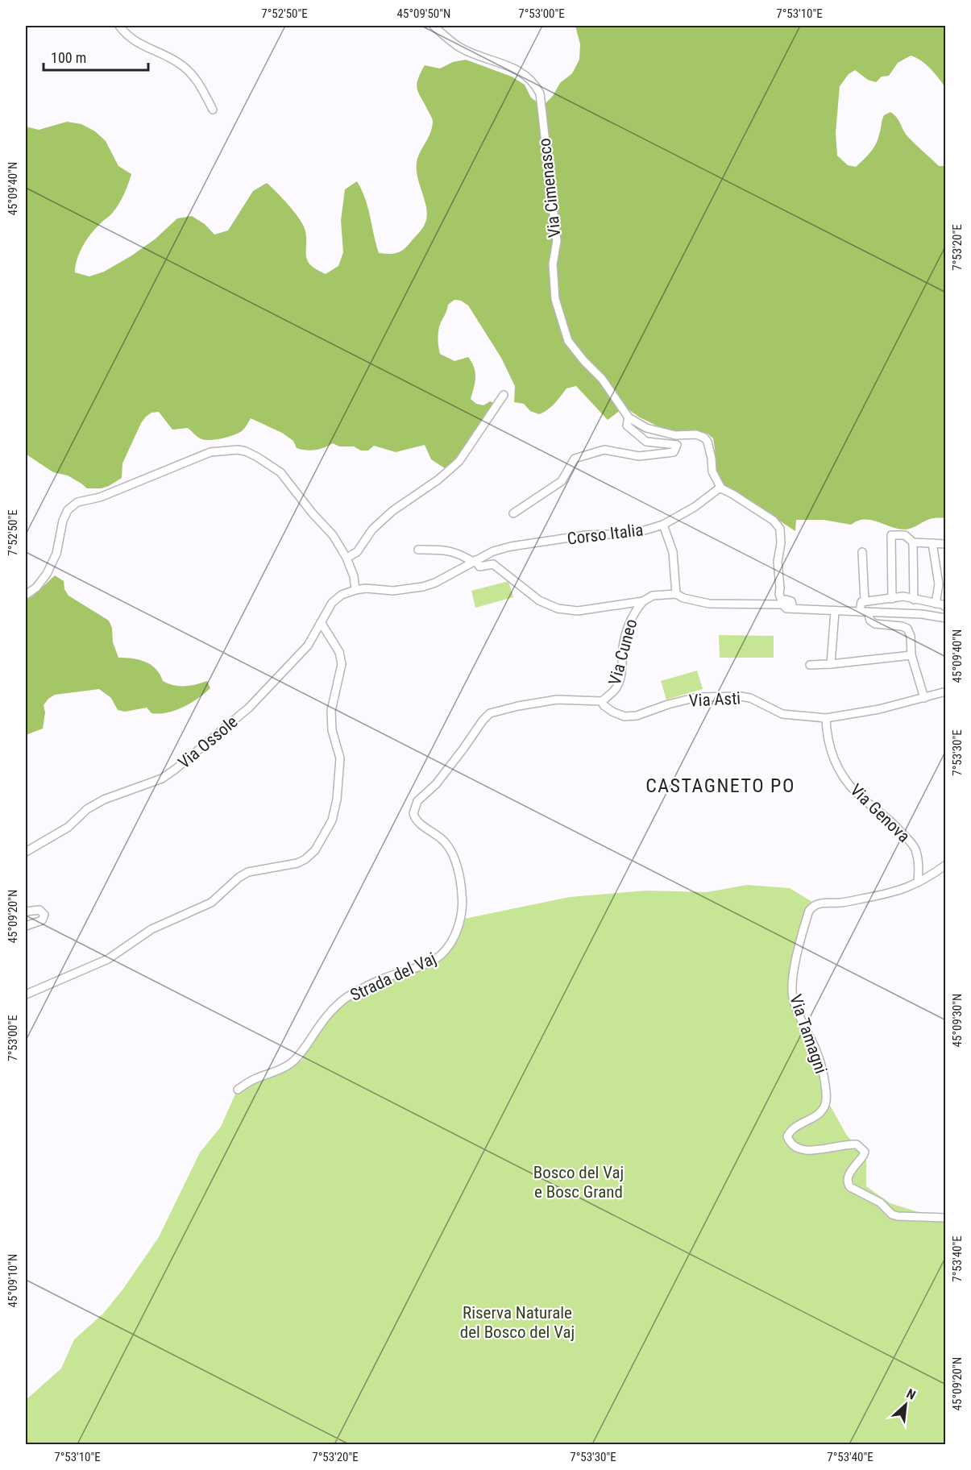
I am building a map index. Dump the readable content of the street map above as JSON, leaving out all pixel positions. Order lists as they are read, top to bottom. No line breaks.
{"streets":{"street":["Via Cimenasco","Corso Italia","Via Cuneo","Via Asti","Via Ossole","Via Genova","Strada del Vaj","Via Tamagni"]},"crossings":[["Via Cimenasco","Corso Italia"],["Corso Italia","Via Ossole"],["Via Cuneo","Via Asti"],["Via Cuneo","Strada del Vaj"],["Via Asti","Via Genova"],["Via Asti","Strada del Vaj"],["Via Genova","Via Tamagni"]],"districts":["CASTAGNETO PO"],"parks":["Bosco del Vaj e Bosc Grand","Riserva Naturale del Bosco del Vaj"],"scale_bar":"100 m","north":"top right","coordinates":["7°52'50\"E","45°09'50\"N","7°53'00\"E","7°53'10\"E","45°09'40\"N","7°53'20\"E","7°53'30\"E","45°09'20\"N","45°09'30\"N","7°53'40\"E","45°09'10\"N"]}
